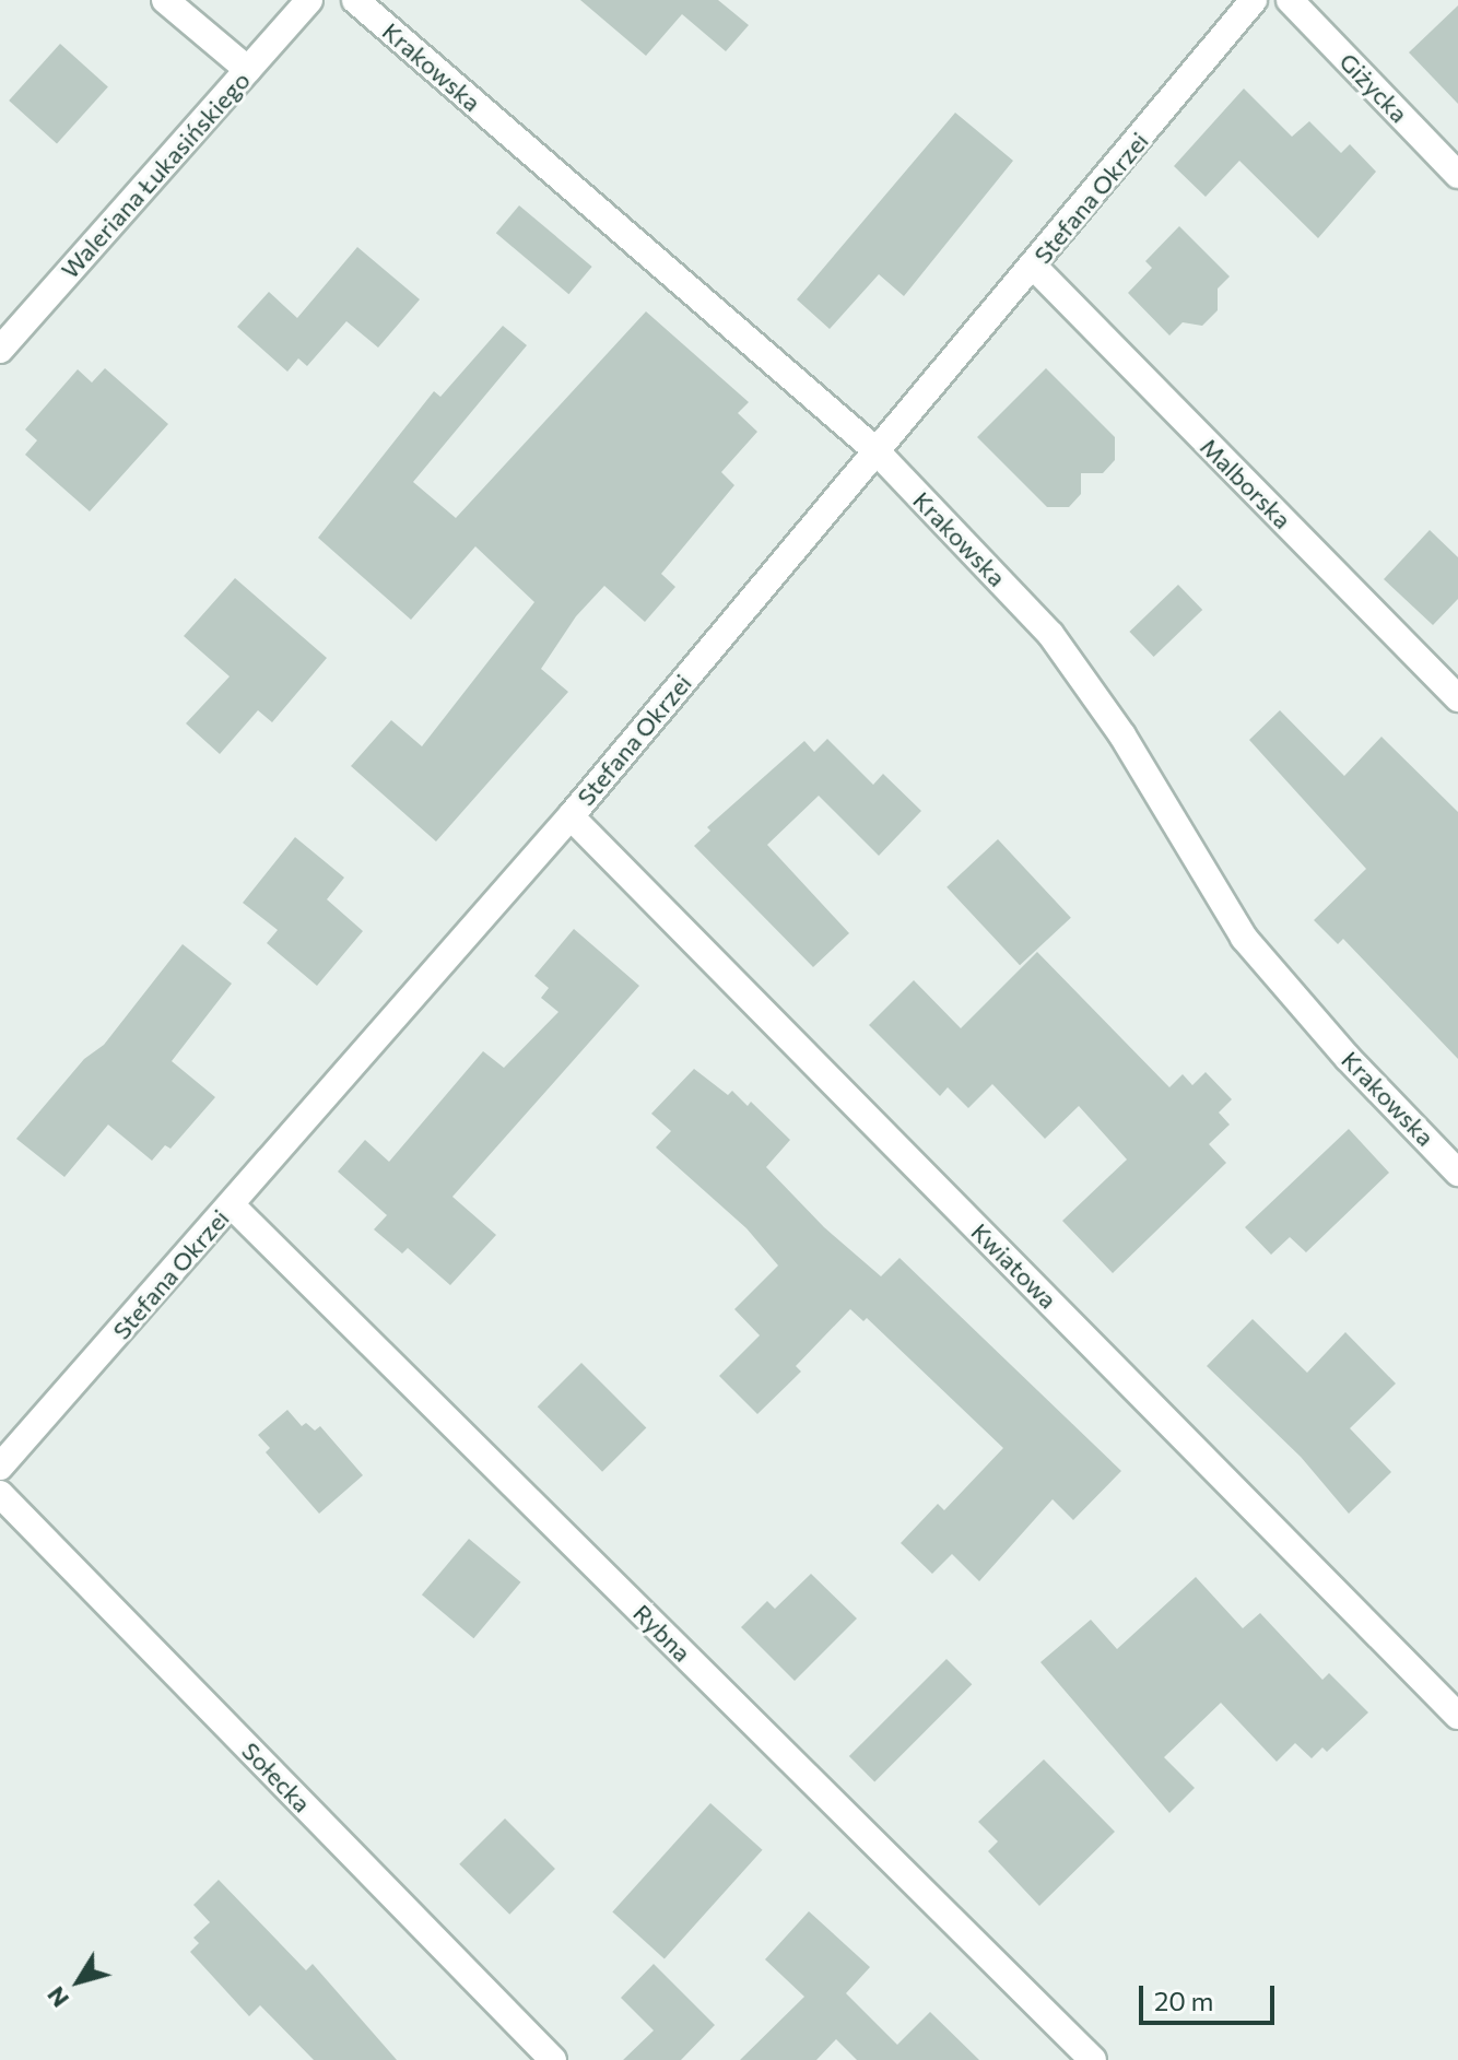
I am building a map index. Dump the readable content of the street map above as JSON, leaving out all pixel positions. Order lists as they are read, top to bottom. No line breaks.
{"streets":{"street":["Krakowska","Giżycka","Waleriana Łukasińskiego","Stefana Okrzei","Malborska","Kwiatowa","Rybna","Sołecka"]},"crossings":[["Krakowska","Stefana Okrzei"],["Stefana Okrzei","Malborska"],["Stefana Okrzei","Kwiatowa"],["Stefana Okrzei","Rybna"]],"scale_bar":"20 m","north":"bottom left"}
